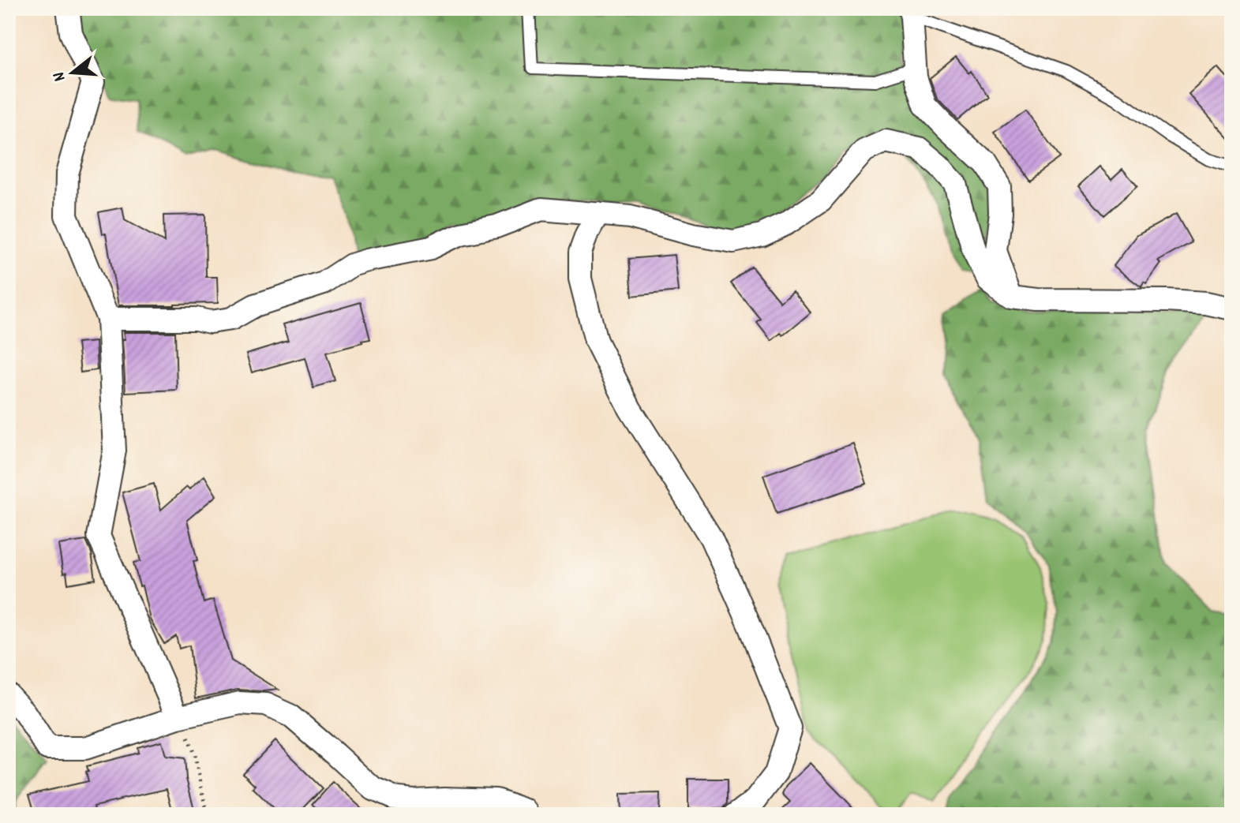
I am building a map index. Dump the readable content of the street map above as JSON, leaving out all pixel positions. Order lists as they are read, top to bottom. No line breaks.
{"north":"left"}
